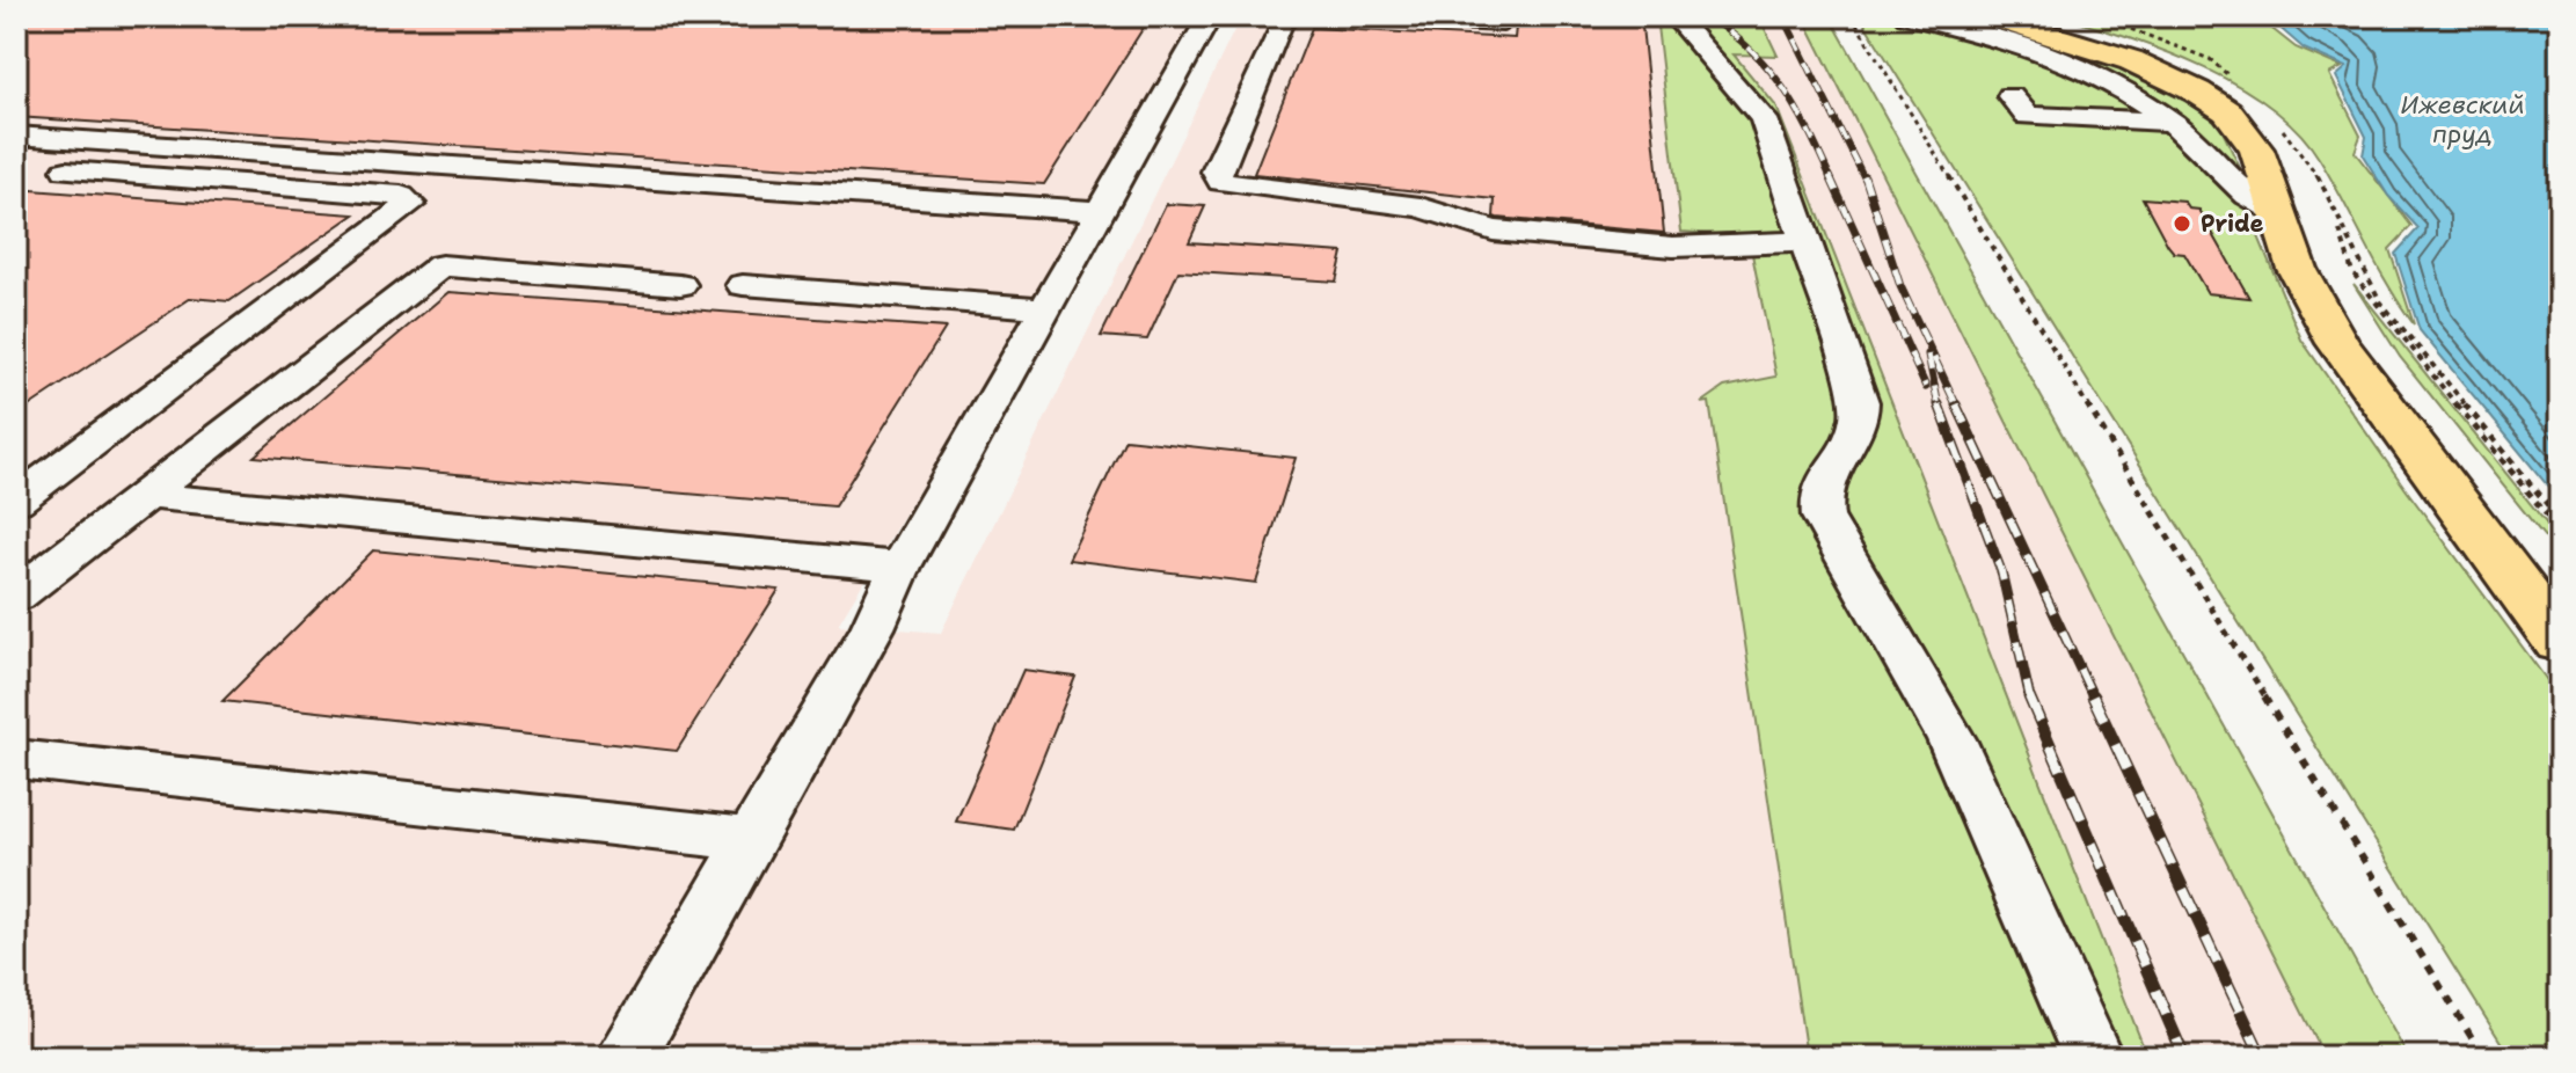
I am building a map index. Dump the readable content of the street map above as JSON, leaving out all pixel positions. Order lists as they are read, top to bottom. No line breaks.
{"water":["Ижевский пруд"],"places":["Pride"]}
